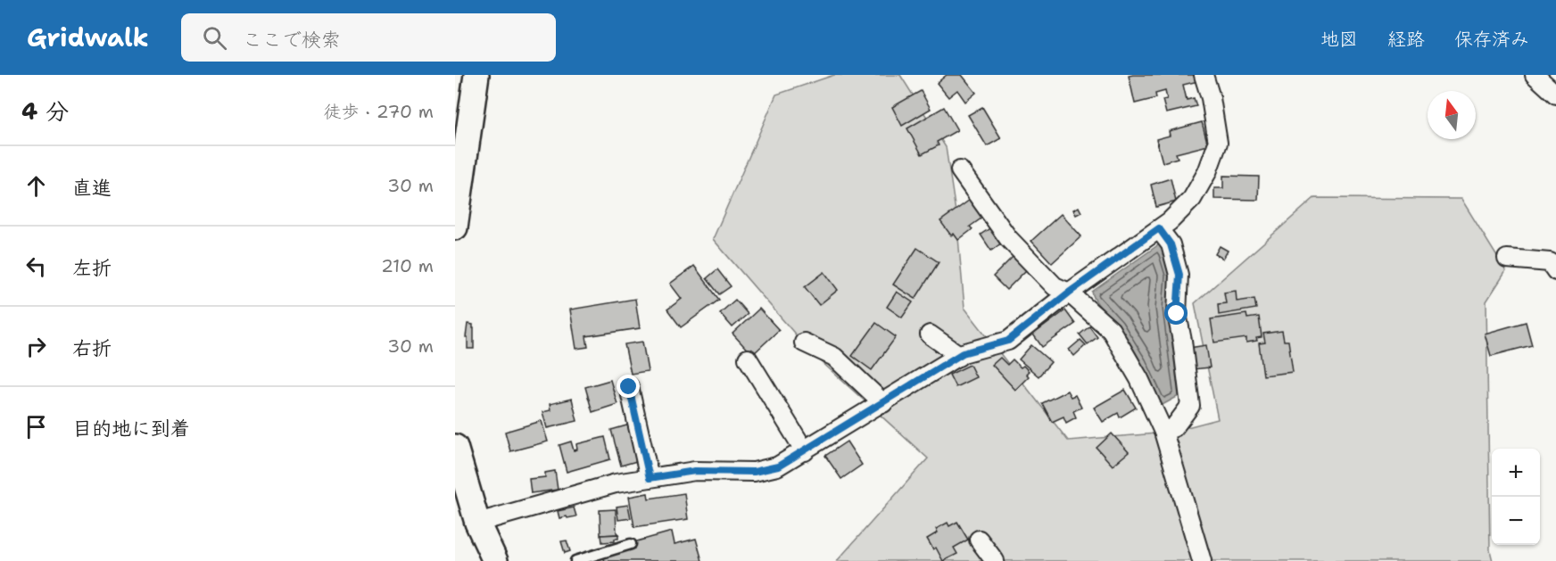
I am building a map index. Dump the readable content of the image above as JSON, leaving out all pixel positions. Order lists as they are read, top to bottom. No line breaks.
{"north":"top","page":{"header":"Gridwalk","search":"ここで検索","nav":["地図","経路","保存済み"],"heading":["4 分","徒歩 · 270 m"],"list":[["直進","30 m"],["左折","210 m"],["右折","30 m"],"目的地に到着"],"map_buttons":["+","−"]}}
